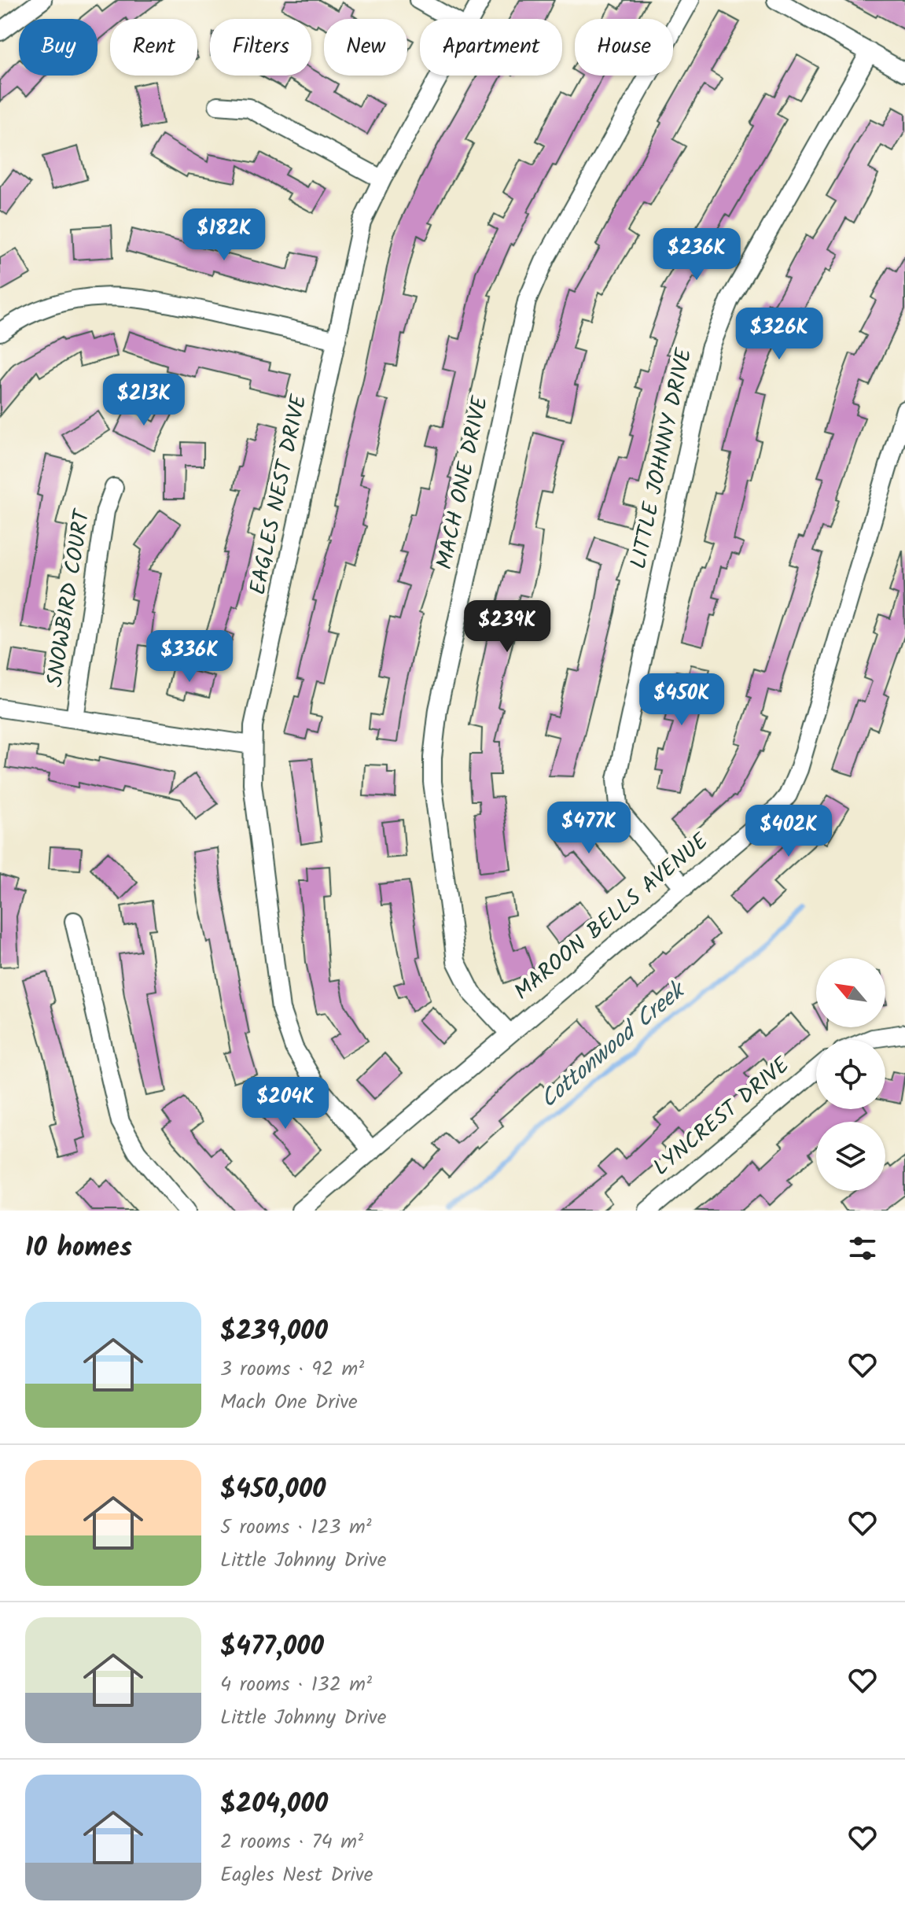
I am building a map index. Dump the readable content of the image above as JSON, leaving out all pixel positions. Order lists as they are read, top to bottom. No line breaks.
{"streets":{"street":["LITTLE JOHNNY DRIVE","MACH ONE DRIVE","EAGLES NEST DRIVE","SNOWBIRD COURT","MAROON BELLS AVENUE","LYNCREST DRIVE"]},"crossings":[["LITTLE JOHNNY DRIVE","MAROON BELLS AVENUE"],["MACH ONE DRIVE","MAROON BELLS AVENUE"],["EAGLES NEST DRIVE","MAROON BELLS AVENUE"]],"water":["Cottonwood Creek"],"north":"top left","page":{"chip":["Buy","Rent","Filters","New","Apartment","House"],"price":["$182K","$236K","$326K","$213K","$239K","$336K","$450K","$477K","$402K","$204K"],"heading":"10 homes","list":[{"name":"$239,000","note":"3 rooms · 92 m² · Mach One Drive"},{"name":"$450,000","note":"5 rooms · 123 m² · Little Johnny Drive"},{"name":"$477,000","note":"4 rooms · 132 m² · Little Johnny Drive"},{"name":"$204,000","note":"2 rooms · 74 m² · Eagles Nest Drive"}]}}
